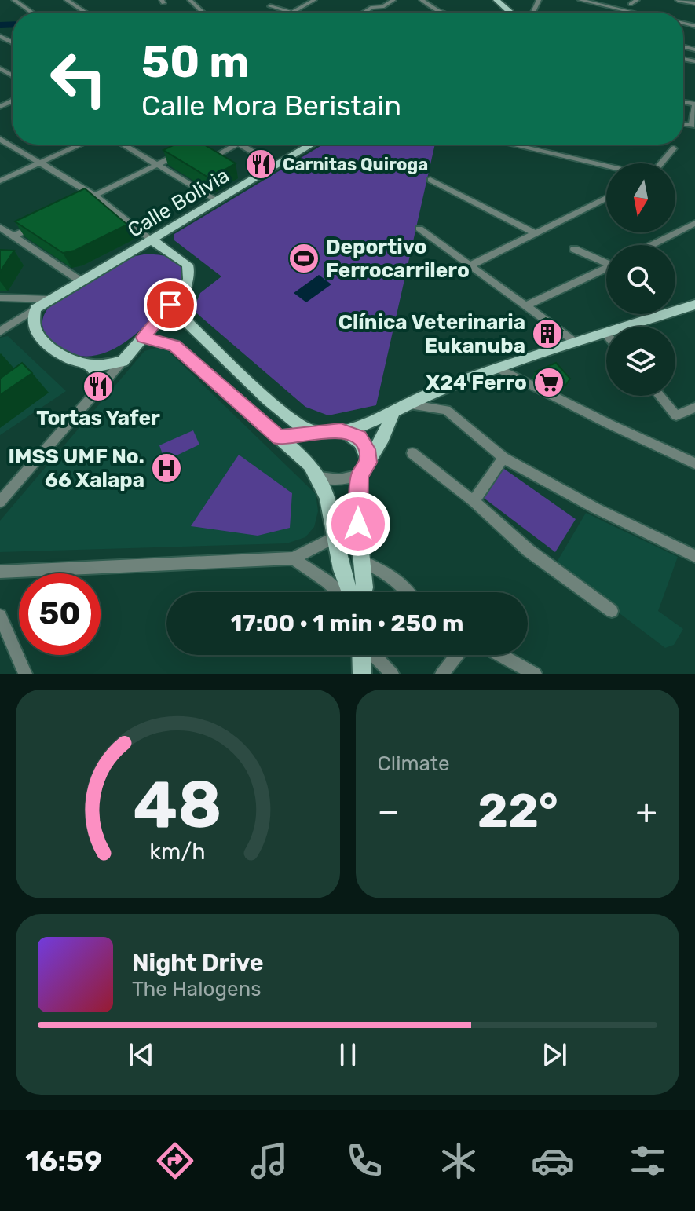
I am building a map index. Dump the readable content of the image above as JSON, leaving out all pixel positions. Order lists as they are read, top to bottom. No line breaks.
{"streets":{"main road":["Calle Bolivia"]},"places":{"restaurant":["Carnitas Quiroga","Tortas Yafer"],"sports":["Deportivo Ferrocarrilero"],"building":["Clínica Veterinaria Eukanuba"],"supermarket":["X24 Ferro"],"hospital":["IMSS UMF No. 66 Xalapa"]},"north":"bottom","page":{"turn":["50 m","Calle Mora Beristain"],"limit":"50","trip":"17:00 · 1 min · 250 m","tile":"Climate","heat":["−","22°","+"],"song":["Night Drive","The Halogens"],"tabs":"16:59","gauge":["48","km/h"]}}
